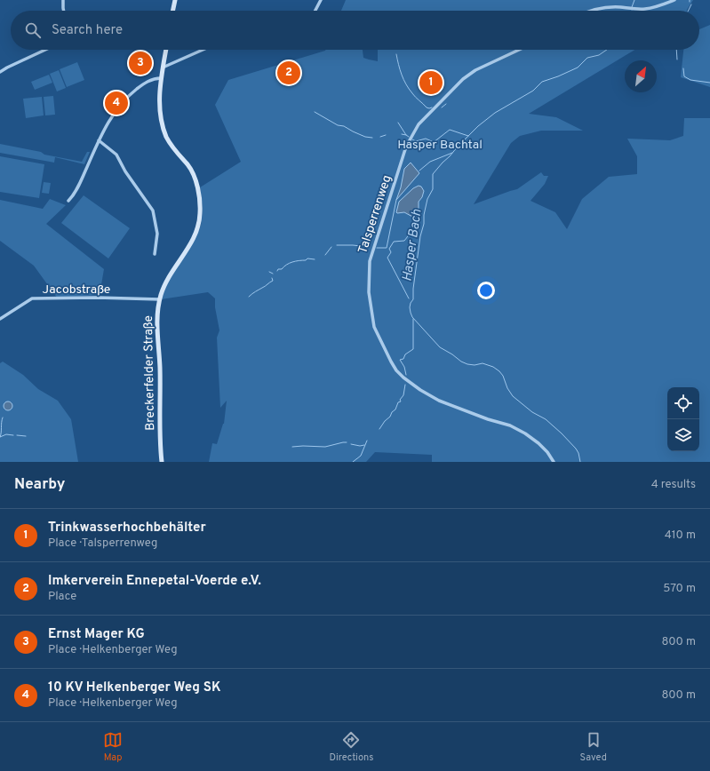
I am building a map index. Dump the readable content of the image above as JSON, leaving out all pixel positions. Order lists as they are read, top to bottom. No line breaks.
{"streets":{"main road":["Breckerfelder Straße"],"street":["Talsperrenweg","Jacobstraße"]},"crossings":[["Jacobstraße","Breckerfelder Straße"]],"water":["Hasper Bach"],"parks":["Hasper Bachtal"],"north":"top right","page":{"search":"Search here","pins":["3","2","1","4"],"heading":["Nearby","4 results"],"list":[{"mark":"1","name":"Trinkwasserhochbehälter","note":"Place · Talsperrenweg","value":"410 m"},{"mark":"2","name":"Imkerverein Ennepetal-Voerde e.V.","note":"Place","value":"570 m"},{"mark":"3","name":"Ernst Mager KG","note":"Place · Helkenberger Weg","value":"800 m"},{"mark":"4","name":"10 KV Helkenberger Weg SK","note":"Place · Helkenberger Weg","value":"800 m"}],"nav":["Map","Directions","Saved"]}}
